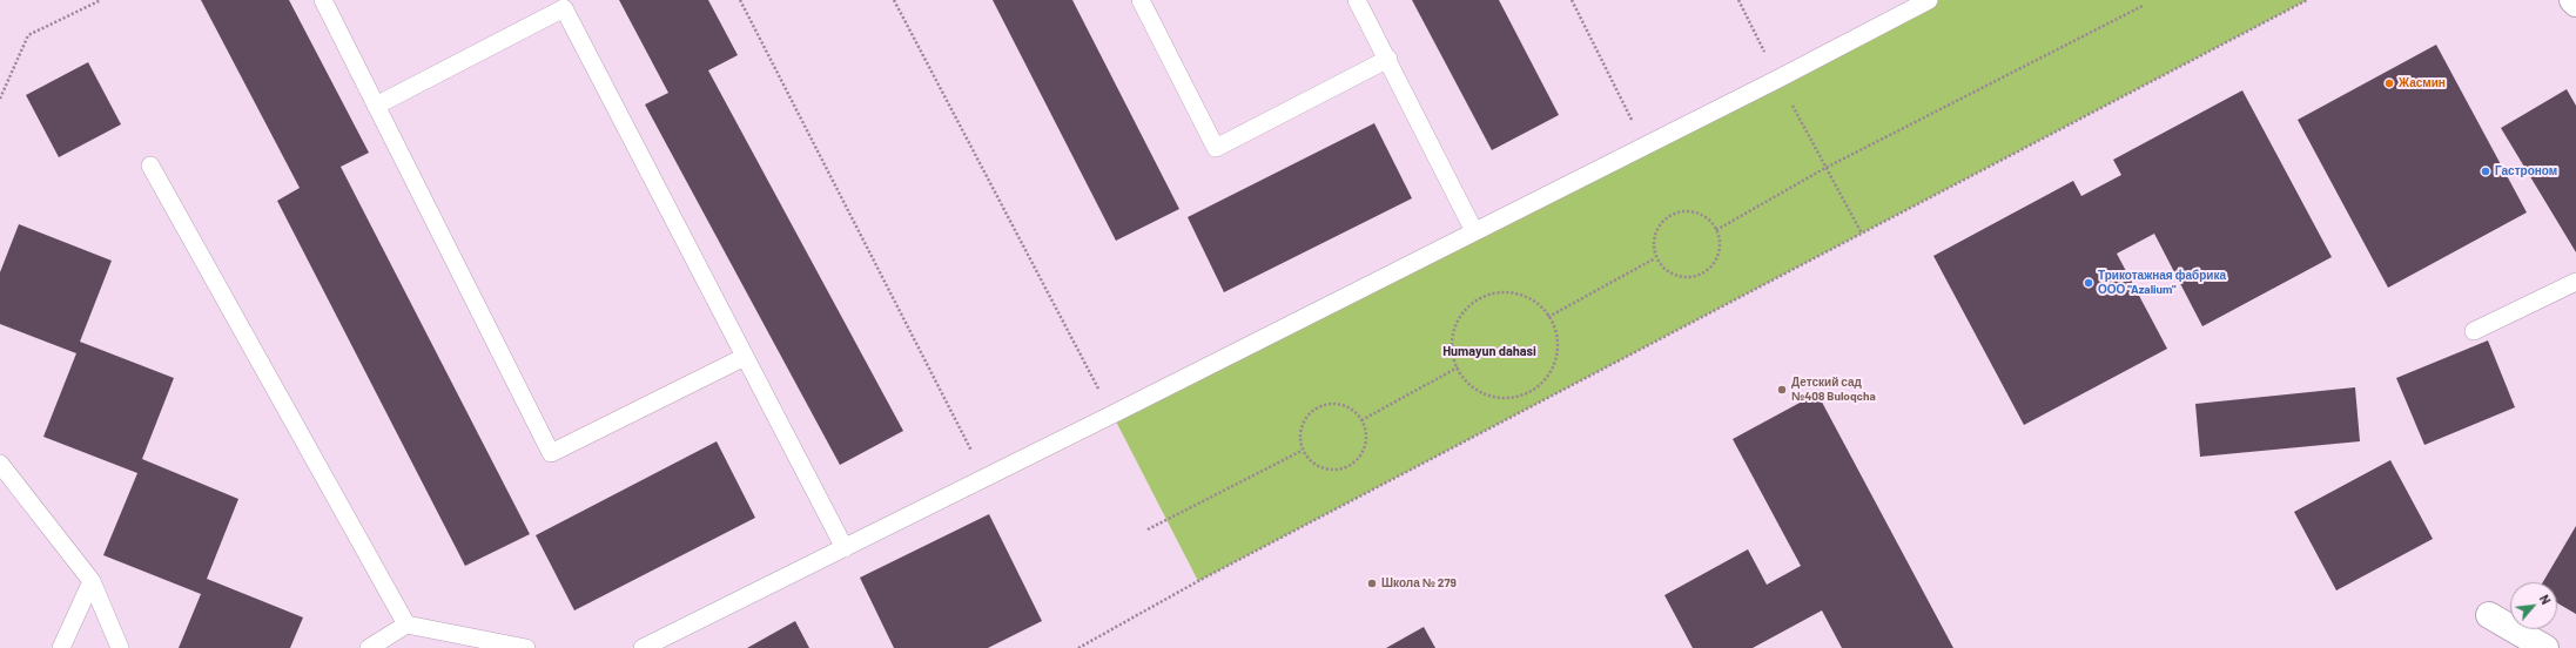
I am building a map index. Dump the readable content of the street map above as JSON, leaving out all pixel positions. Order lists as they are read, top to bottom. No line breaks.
{"districts":["Humayun dahasi"],"places":["Жасмин","Гастроном","Трикотажная фабрика ООО \"Azalium\"","Детский сад №408 Buloqcha","Школа № 279"],"north":"top right"}
